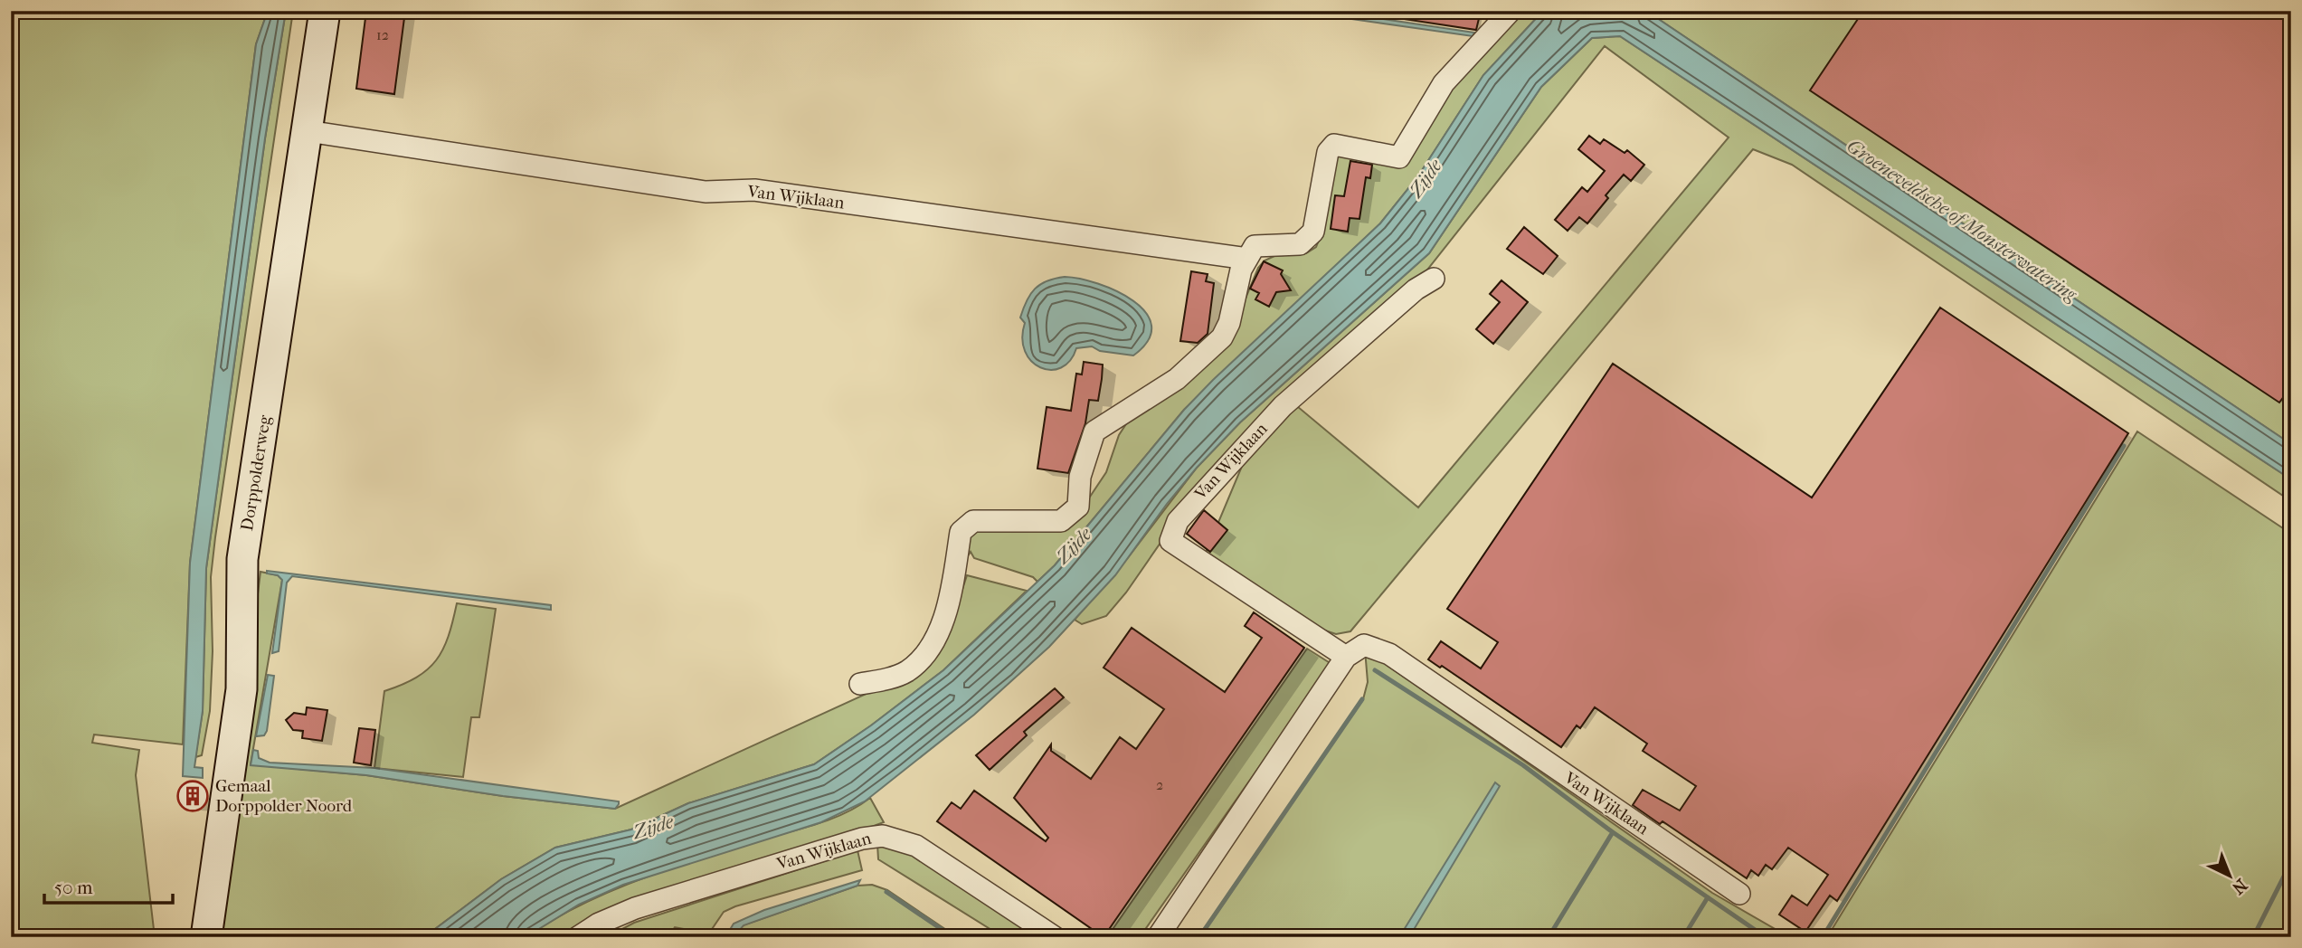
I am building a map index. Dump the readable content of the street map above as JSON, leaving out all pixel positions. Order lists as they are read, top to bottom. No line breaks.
{"streets":{"street":["Van Wijklaan","Dorppolderweg"]},"crossings":[["Van Wijklaan","Dorppolderweg"]],"water":["Zijde","Groeneveldsche of Monsterwatering"],"places":{"building":["Gemaal Dorppolder Noord"]},"house_numbers":["12","2"],"scale_bar":"50 m","north":"bottom right"}
